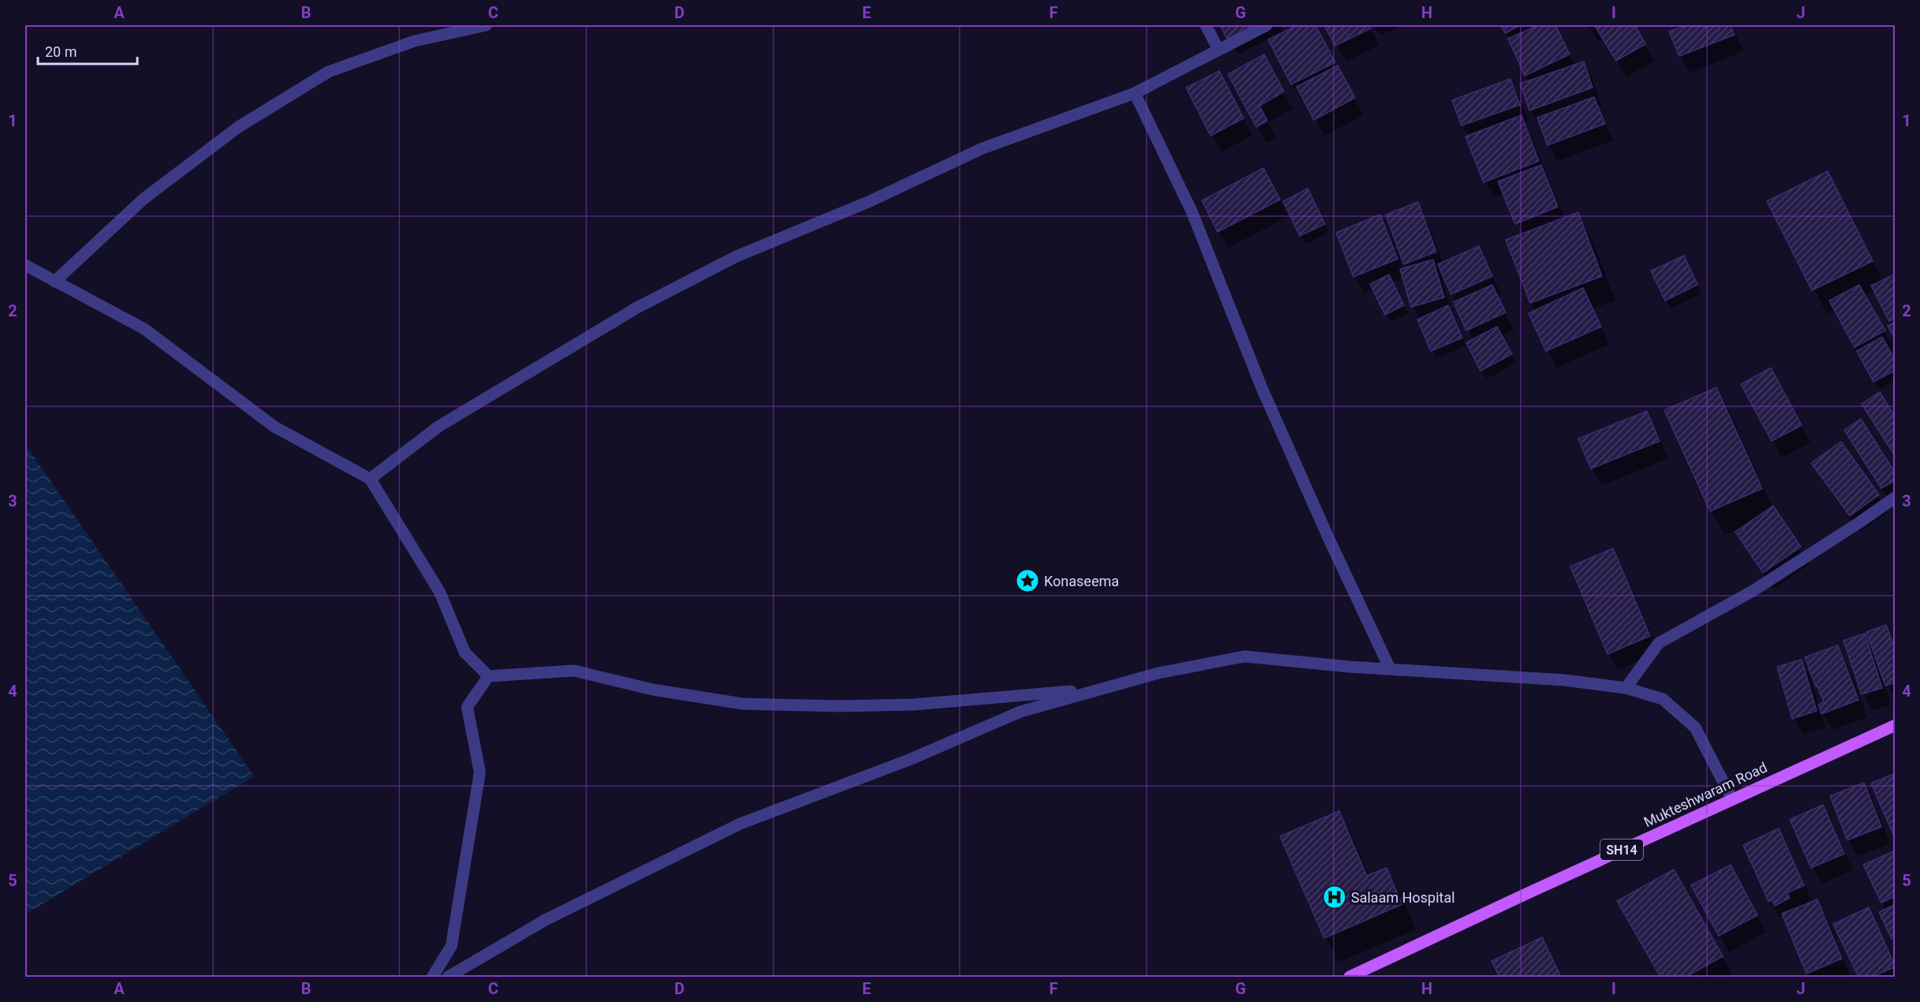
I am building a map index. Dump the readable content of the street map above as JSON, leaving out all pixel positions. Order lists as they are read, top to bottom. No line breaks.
{"streets":{"main road":["Mukteshwaram Road","SH14"]},"places":{"place":["Konaseema"],"hospital":["Salaam Hospital"]},"scale_bar":"20 m","grid":{"columns":["A","B","C","D","E","F","G","H","I","J"],"rows":["1","2","3","4","5"]}}
